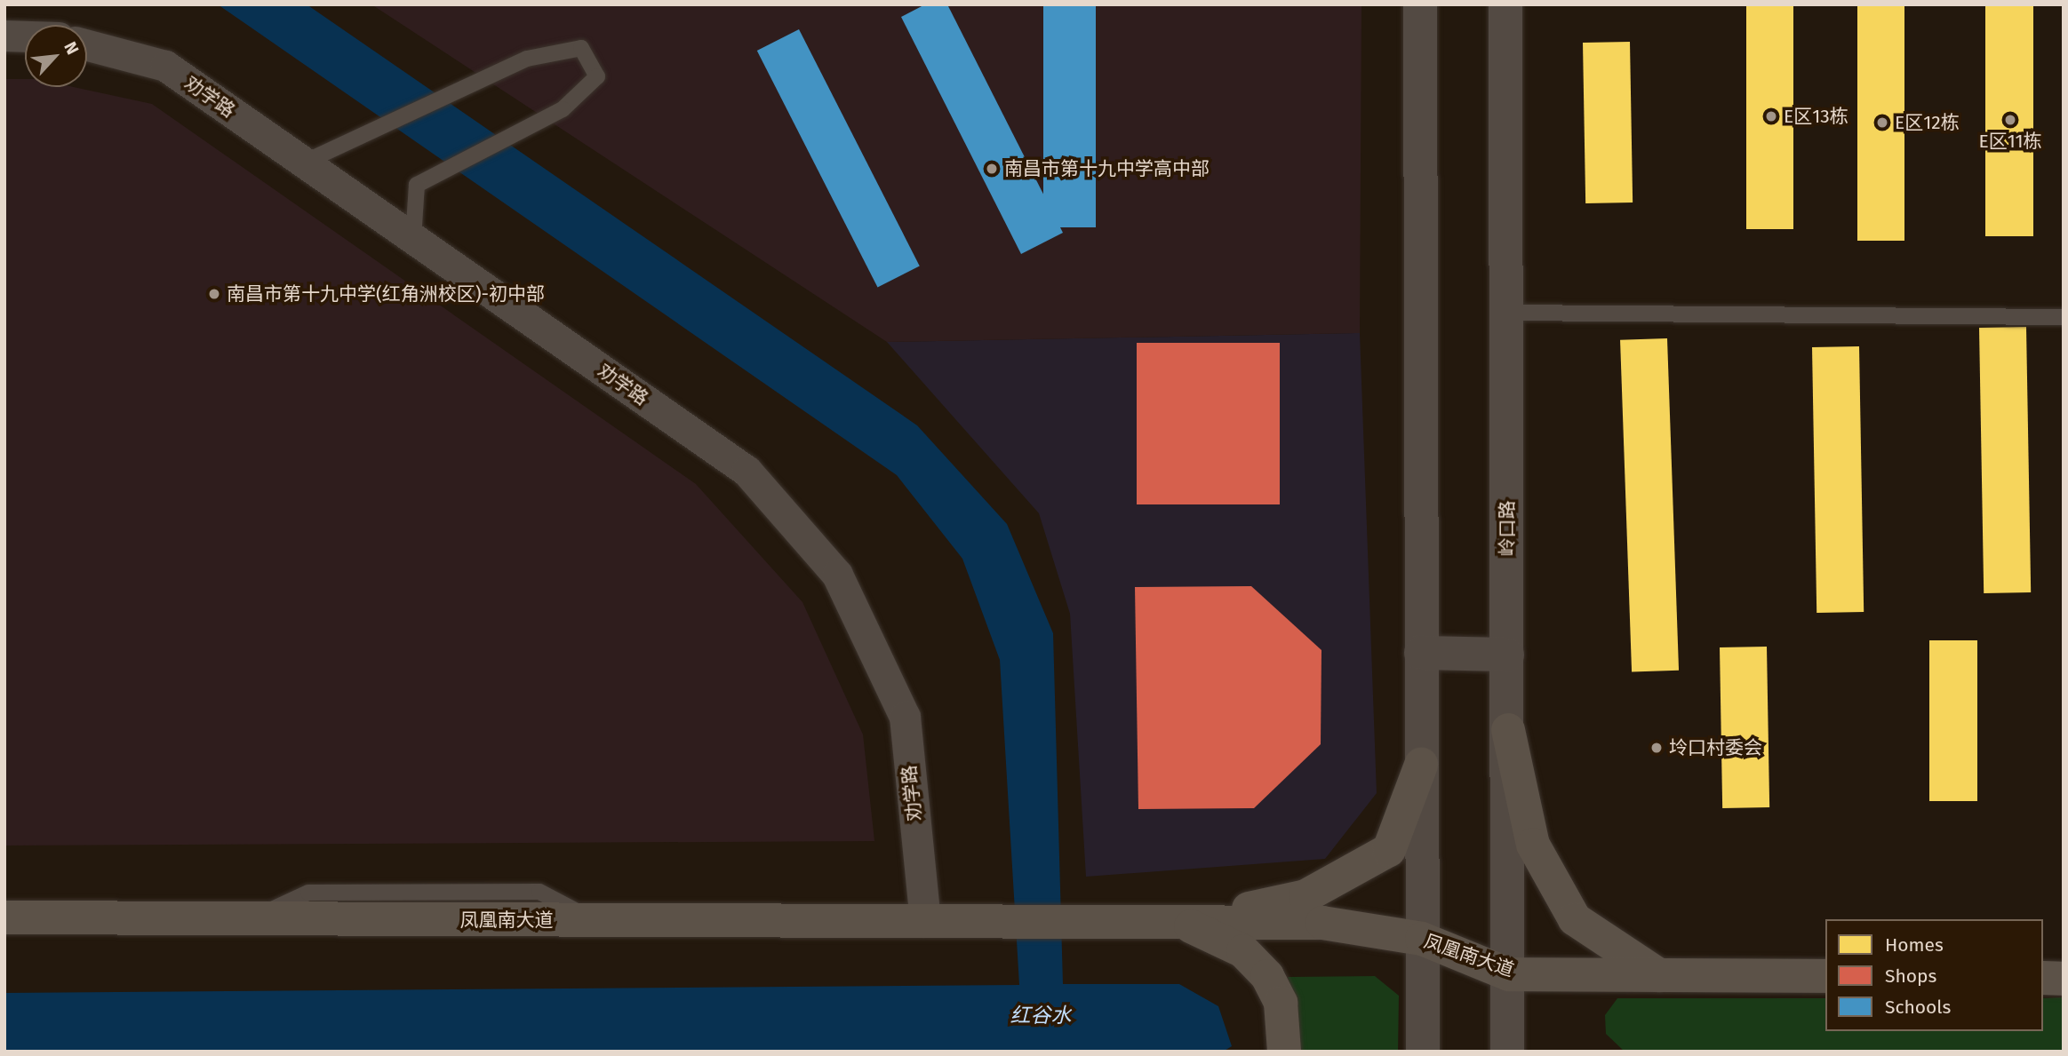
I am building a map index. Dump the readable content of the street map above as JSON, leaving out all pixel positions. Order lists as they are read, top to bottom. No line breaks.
{"streets":{"main road":["凤凰南大道"],"street":["劝学路","岭口路"]},"crossings":[["劝学路","凤凰南大道"],["岭口路","凤凰南大道"]],"water":["红谷水"],"places":["E区13栋","E区11栋","E区12栋","南昌市第十九中学高中部","南昌市第十九中学(红角洲校区)-初中部","坽口村委会"],"legend":["Homes","Shops","Schools"],"north":"top right"}
